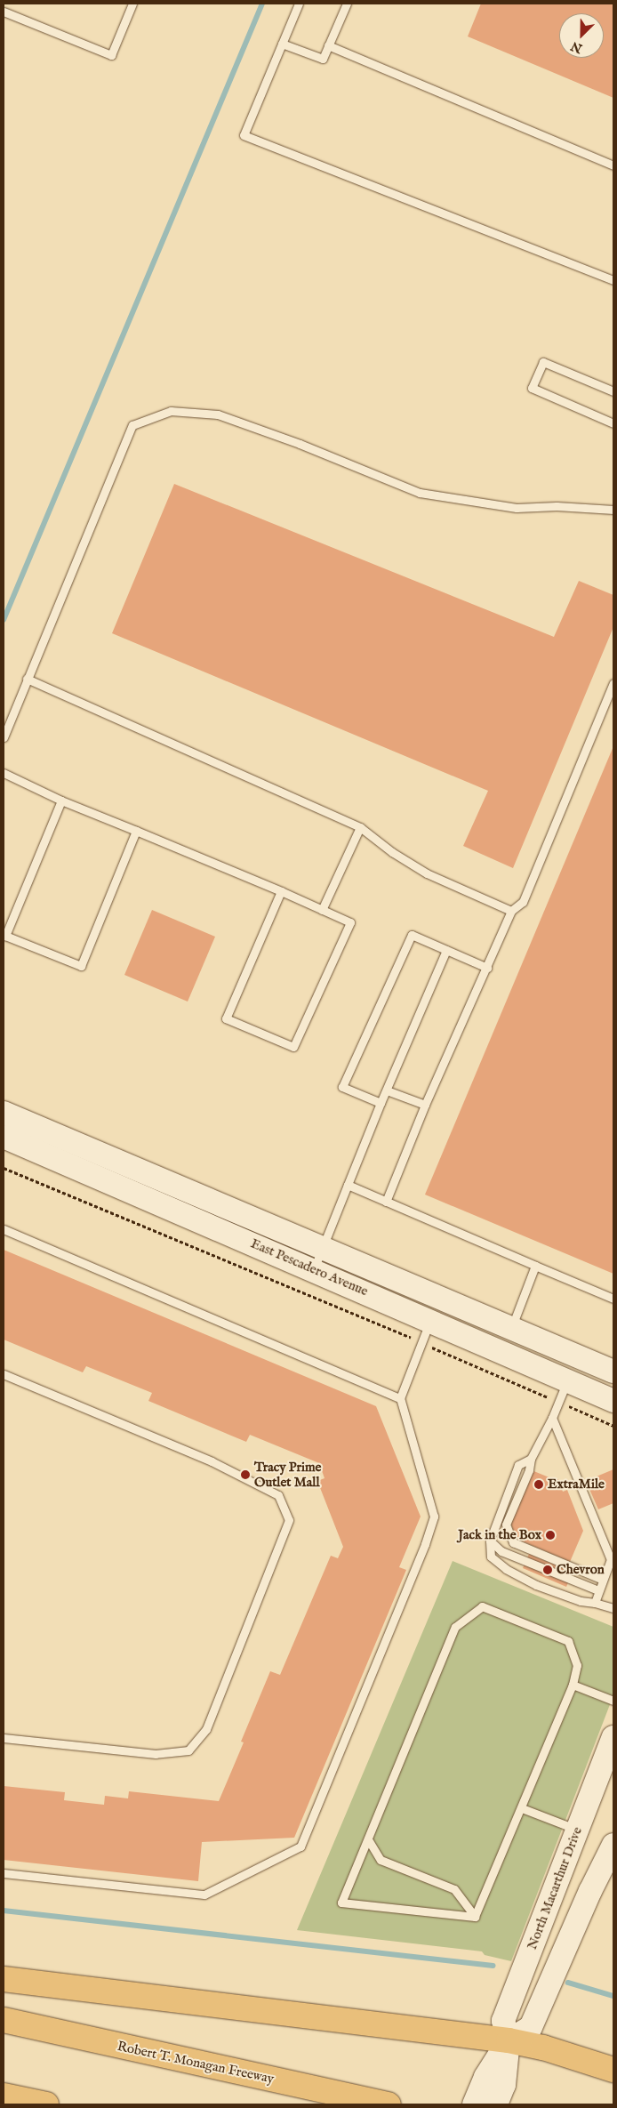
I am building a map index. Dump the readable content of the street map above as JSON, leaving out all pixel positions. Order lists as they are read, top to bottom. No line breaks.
{"streets":{"highway":["Robert T. Monagan Freeway"],"street":["East Pescadero Avenue","North Macarthur Drive"]},"places":["Tracy Prime Outlet Mall","ExtraMile","Jack in the Box","Chevron"],"north":"bottom left"}
